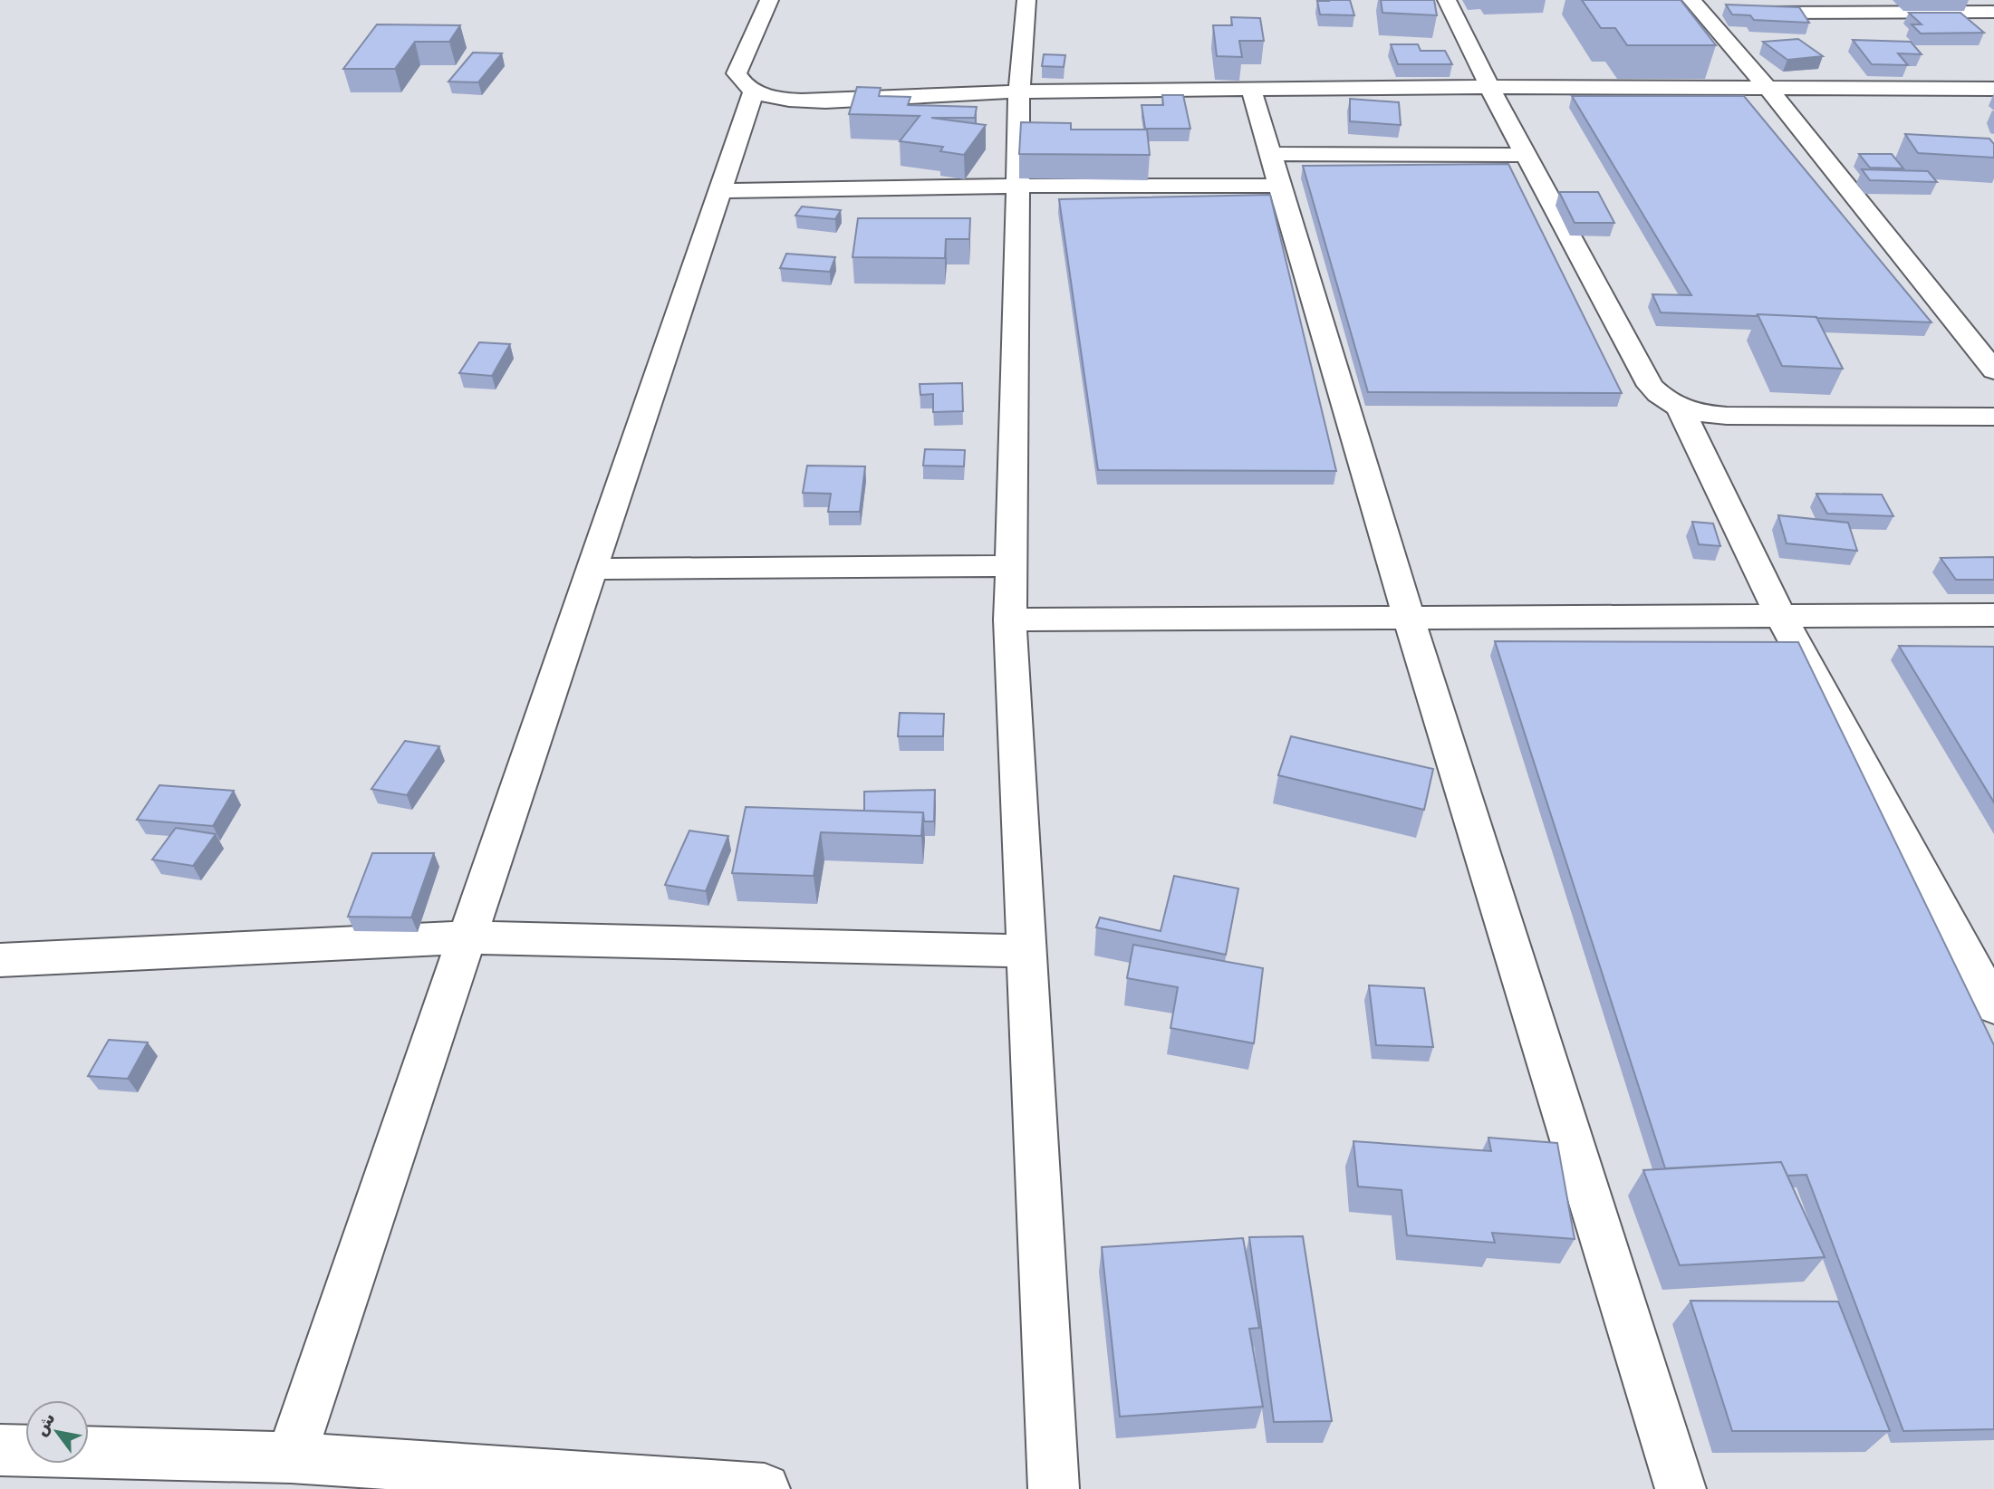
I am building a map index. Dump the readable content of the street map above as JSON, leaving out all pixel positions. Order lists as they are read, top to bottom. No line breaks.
{"north":"top left"}
